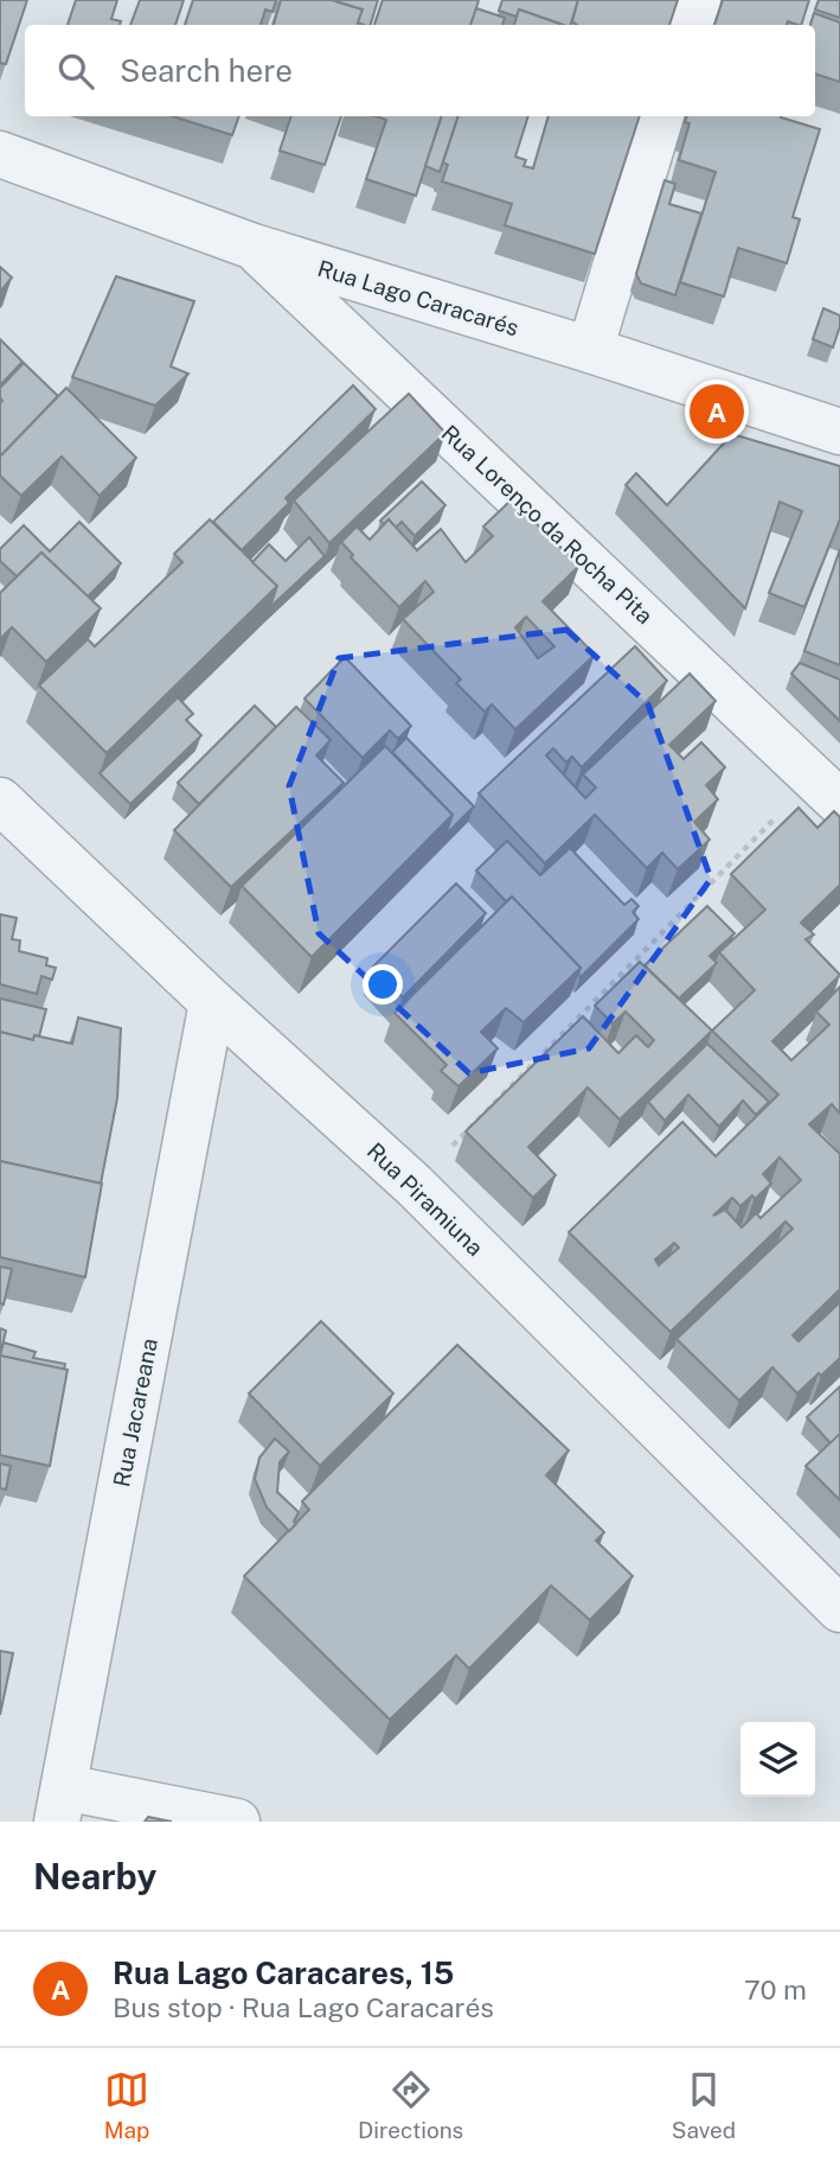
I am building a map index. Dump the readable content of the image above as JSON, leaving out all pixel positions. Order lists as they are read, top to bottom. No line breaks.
{"streets":{"street":["Rua Lago Caracarés","Rua Lorenço da Rocha Pita","Rua Piramiuna","Rua Jacareana"]},"crossings":[["Rua Lago Caracarés","Rua Lorenço da Rocha Pita"],["Rua Piramiuna","Rua Jacareana"]],"page":{"search":"Search here","pins":"A","heading":"Nearby","list":[{"mark":"A","name":"Rua Lago Caracares, 15","note":"Bus stop · Rua Lago Caracarés","value":"70 m"}],"nav":["Map","Directions","Saved"]}}
